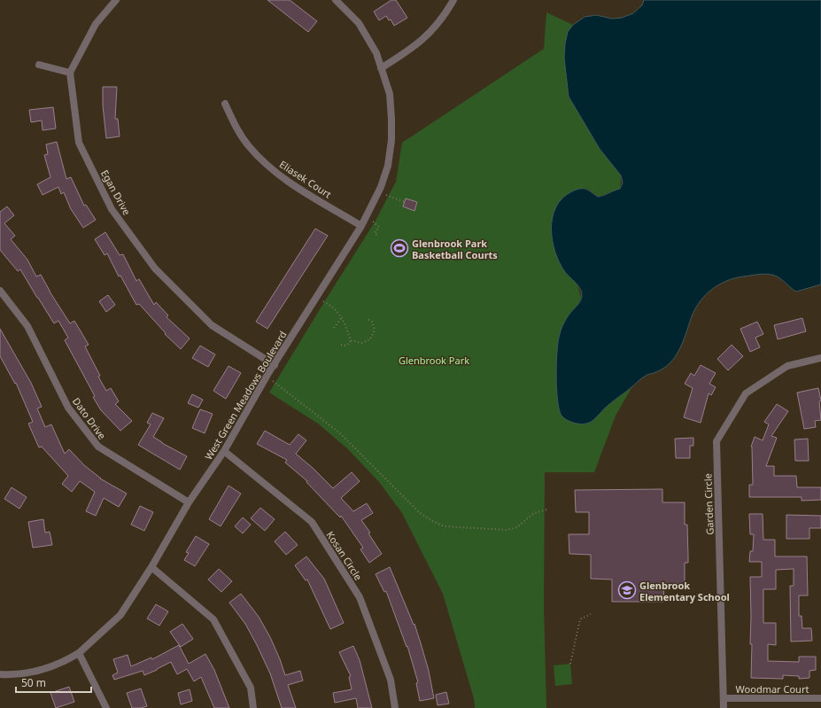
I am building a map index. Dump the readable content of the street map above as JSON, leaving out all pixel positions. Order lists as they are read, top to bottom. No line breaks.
{"streets":{"street":["Eliasek Court","Egan Drive","West Green Meadows Boulevard","Dato Drive","Garden Circle","Kosan Circle","Woodmar Court"]},"crossings":[["Eliasek Court","West Green Meadows Boulevard"],["Egan Drive","West Green Meadows Boulevard"],["West Green Meadows Boulevard","Dato Drive"],["West Green Meadows Boulevard","Kosan Circle"],["Garden Circle","Woodmar Court"]],"parks":["Glenbrook Park"],"places":{"sports":["Glenbrook Park Basketball Courts"],"school or university":["Glenbrook Elementary School"]},"scale_bar":"50 m"}
